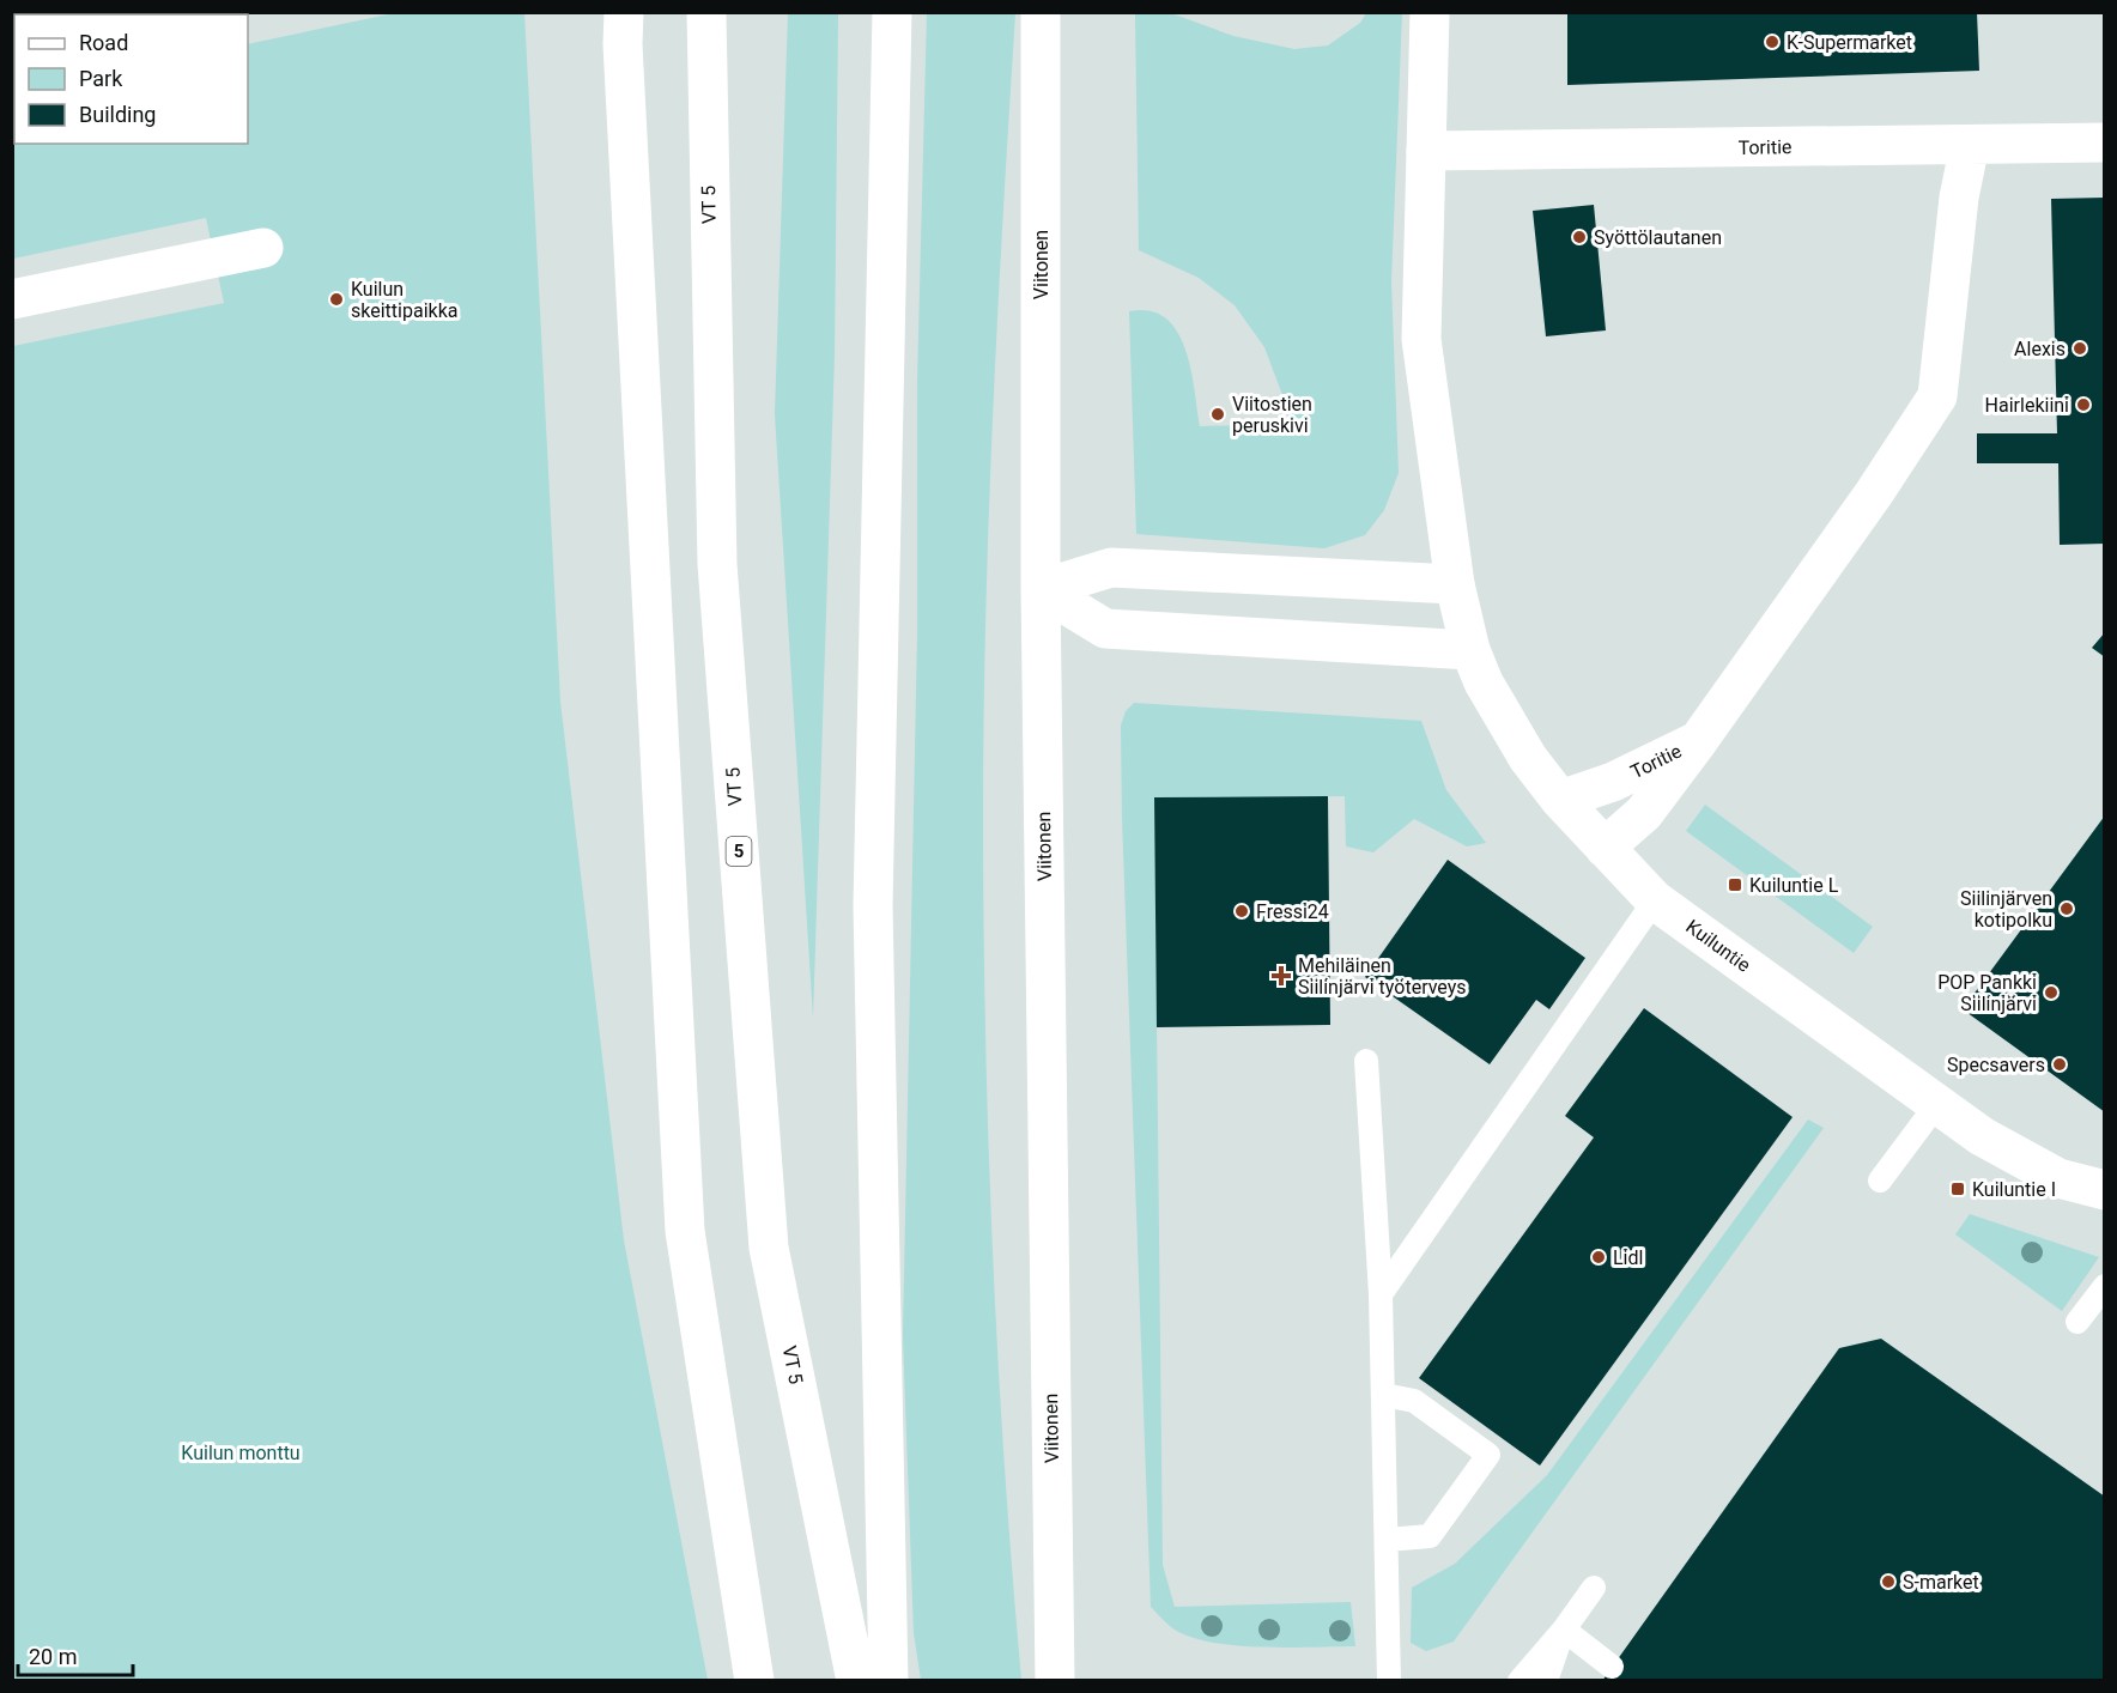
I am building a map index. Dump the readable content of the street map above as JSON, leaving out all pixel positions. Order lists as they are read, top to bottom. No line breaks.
{"streets":{"main road":["Toritie","VT 5","Viitonen","5","Kuiluntie"]},"crossings":[["Toritie","Kuiluntie"]],"parks":["Kuilun monttu"],"places":{"other":["K-Supermarket","Syöttölautanen","Kuilun skeittipaikka","Alexis","Hairlekiini","Viitostien peruskivi","Siilinjärven kotipolku","Fressi24","POP Pankki Siilinjärvi","Specsavers","Lidl","S-market"],"transit":["Kuiluntie L","Kuiluntie I"],"health":["Mehiläinen Siilinjärvi työterveys"]},"legend":["Road","Park","Building"],"scale_bar":"20 m"}
